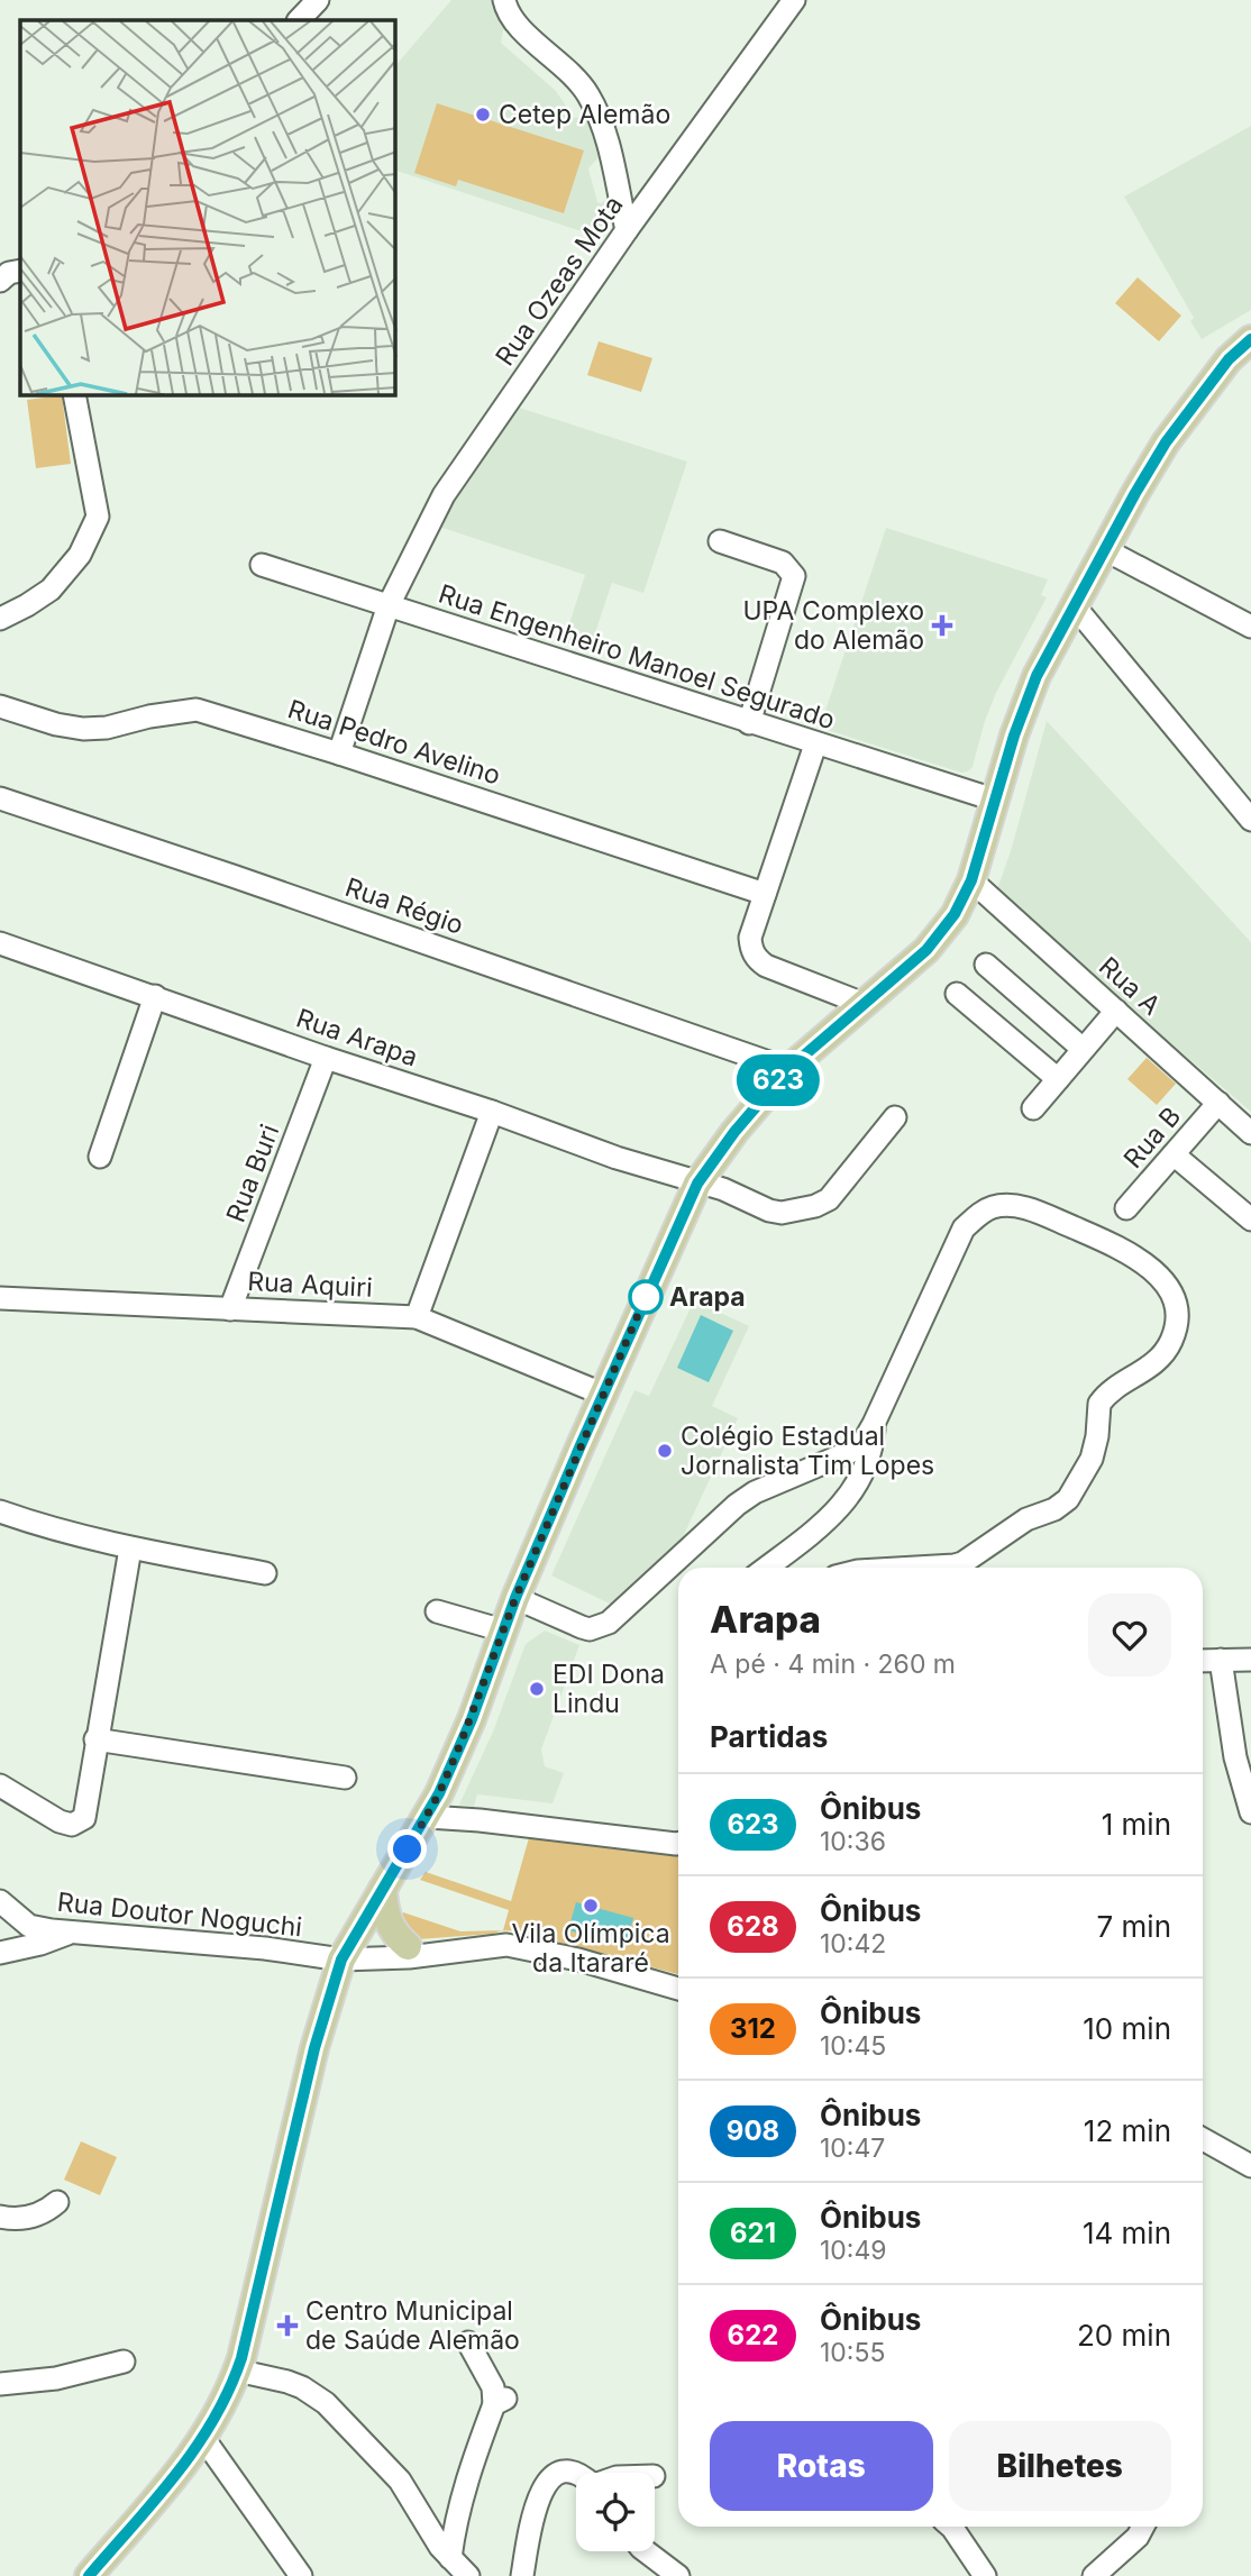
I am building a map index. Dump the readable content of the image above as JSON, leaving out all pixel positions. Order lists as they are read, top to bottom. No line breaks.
{"streets":{"street":["Rua Ozeas Mota","Rua Engenheiro Manoel Segurado","Rua Pedro Avelino","Rua Régio","Rua A","Rua Arapa","Rua B","Rua Buri","Rua Aquiri","Rua Doutor Noguchi"]},"crossings":[["Rua Ozeas Mota","Rua Engenheiro Manoel Segurado"],["Rua Ozeas Mota","Rua Pedro Avelino"],["Rua A","Rua B"],["Rua Arapa","Rua Buri"],["Rua Buri","Rua Aquiri"]],"places":{"other":["Cetep Alemão","Arapa","Colégio Estadual Jornalista Tim Lopes","EDI Dona Lindu","Vila Olímpica da Itararé"],"health":["UPA Complexo do Alemão","Centro Municipal de Saúde Alemão"]},"lines":["bus line 623"],"page":{"on_map":"623","heading":[["Arapa","A pé · 4 min · 260 m"],"Partidas"],"list":[{"mark":"623","name":"Ônibus","note":"10:36","value":"1 min"},{"mark":"628","name":"Ônibus","note":"10:42","value":"7 min"},{"mark":"312","name":"Ônibus","note":"10:45","value":"10 min"},{"mark":"908","name":"Ônibus","note":"10:47","value":"12 min"},{"mark":"621","name":"Ônibus","note":"10:49","value":"14 min"},{"mark":"622","name":"Ônibus","note":"10:55","value":"20 min"}],"buttons":["Rotas","Bilhetes"]}}
